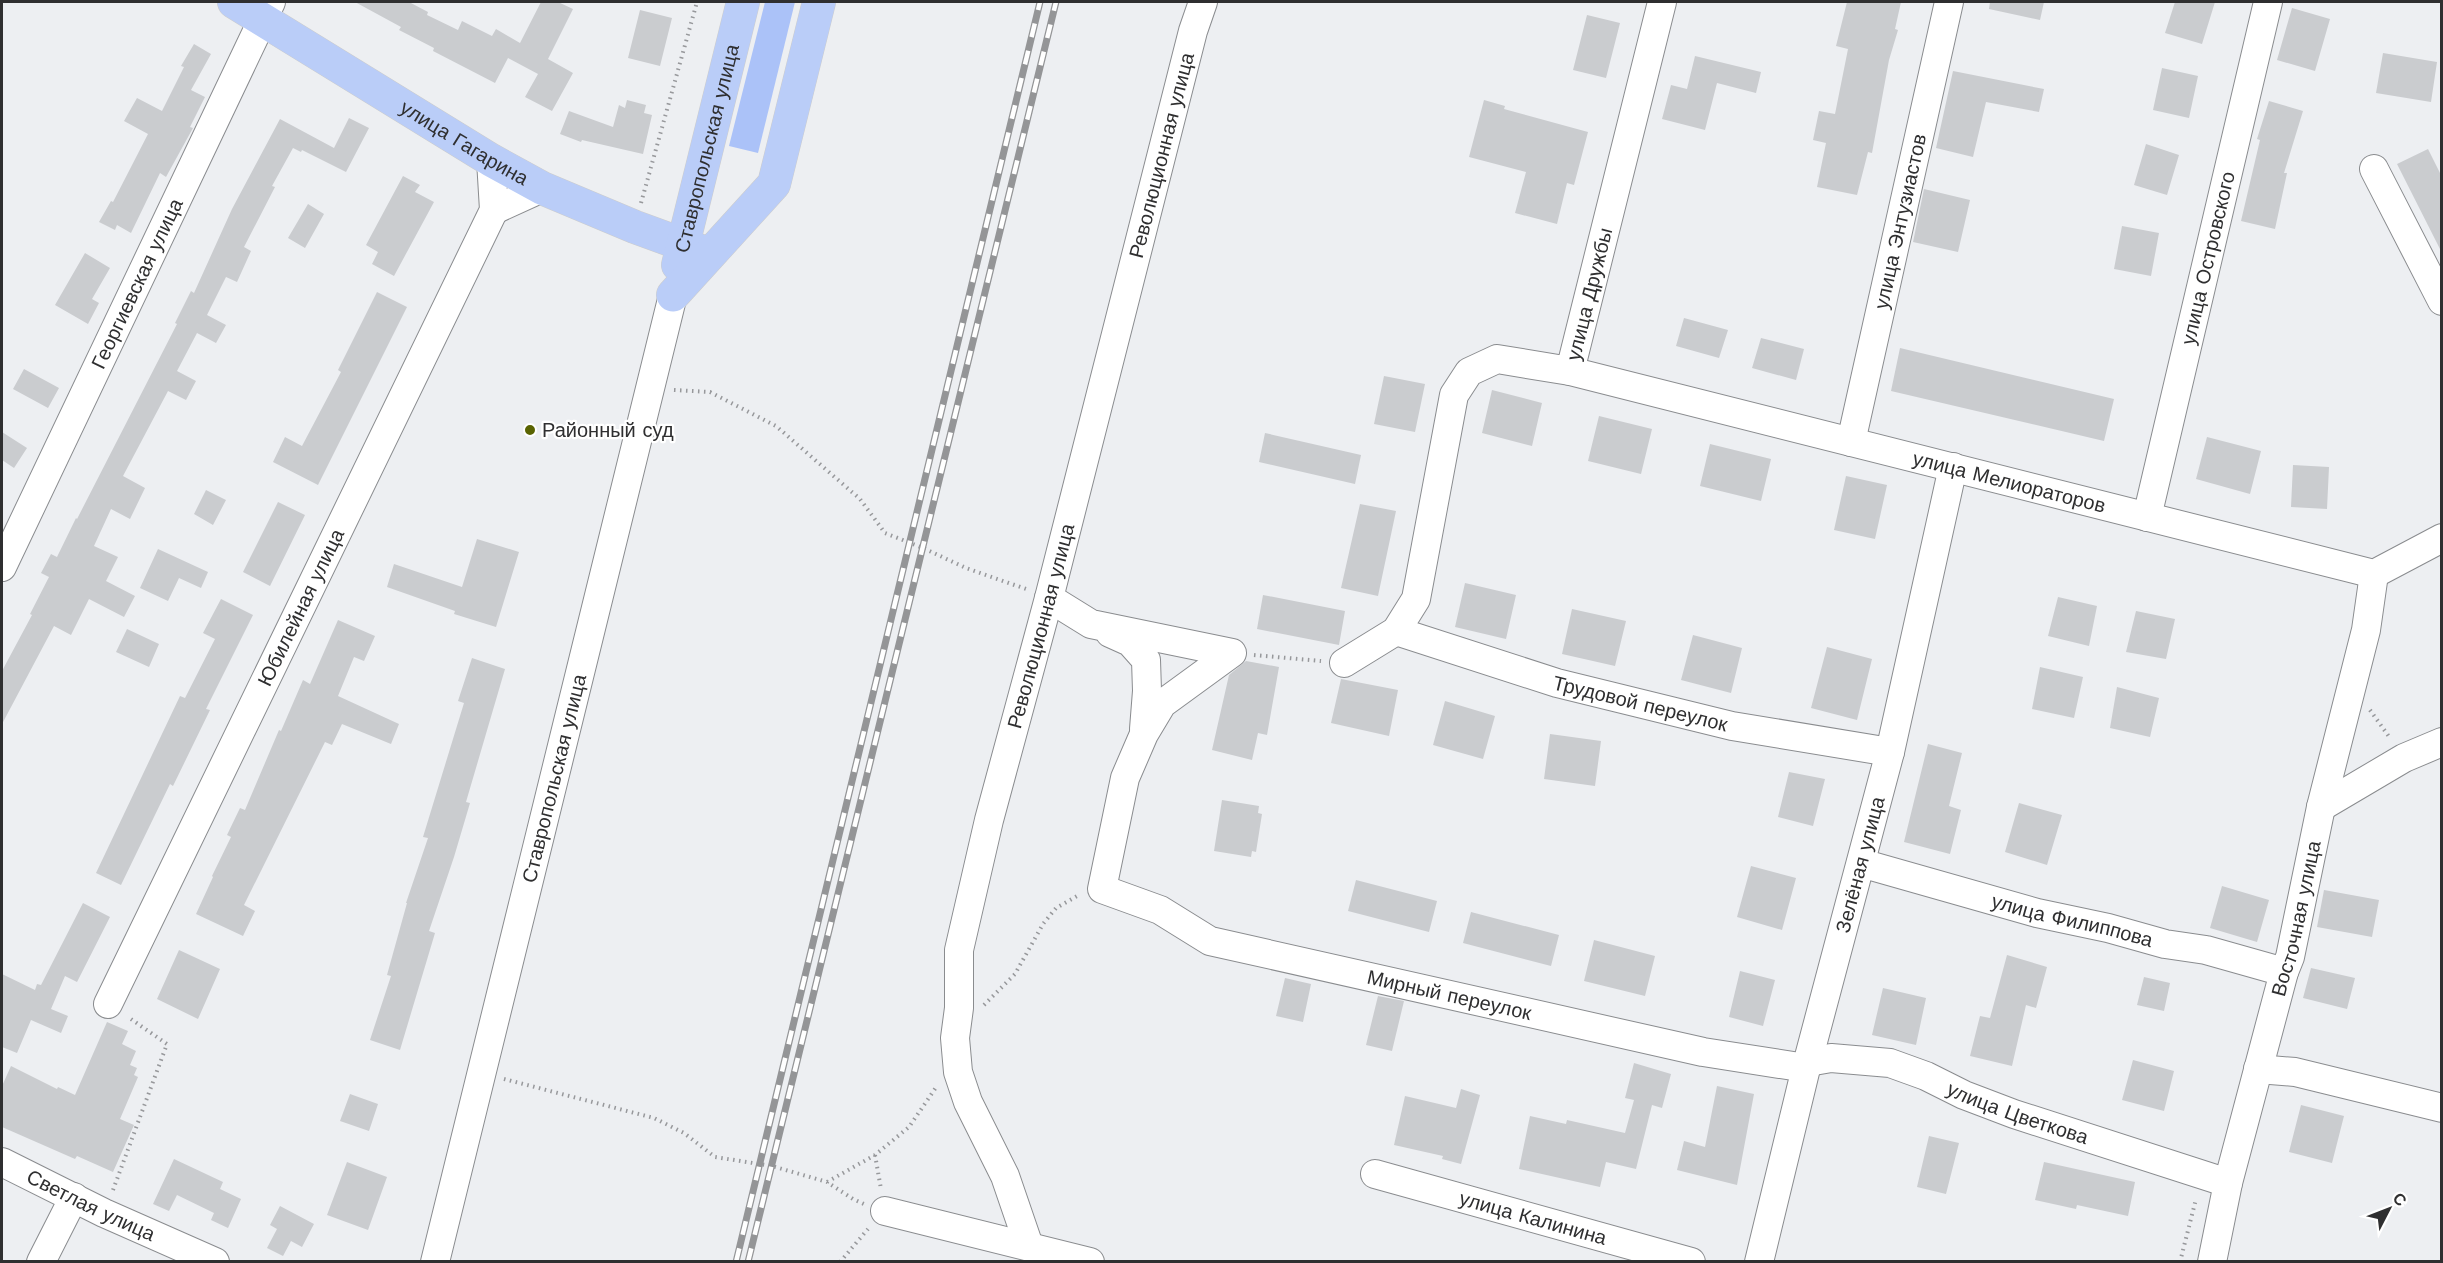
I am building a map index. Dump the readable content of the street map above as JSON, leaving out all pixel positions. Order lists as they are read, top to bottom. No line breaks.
{"streets":{"main road":["улица Гагарина","Ставропольская улица"],"street":["Революционная улица","улица Энтузиастов","улица Островского","Георгиевская улица","улица Дружбы","улица Мелиораторов","Юбилейная улица","Трудовой переулок","Зелёная улица","Восточная улица","улица Филиппова","Мирный переулок","улица Цветкова","Светлая улица","улица Калинина"]},"crossings":[["улица Гагарина","Ставропольская улица"],["улица Гагарина","Георгиевская улица"],["улица Гагарина","Юбилейная улица"],["улица Энтузиастов","улица Мелиораторов"],["улица Островского","улица Мелиораторов"],["улица Дружбы","улица Мелиораторов"],["улица Дружбы","Трудовой переулок"],["улица Мелиораторов","Зелёная улица"],["улица Мелиораторов","Восточная улица"],["Трудовой переулок","Зелёная улица"],["Зелёная улица","улица Филиппова"],["Зелёная улица","Мирный переулок"],["Зелёная улица","улица Цветкова"],["Восточная улица","улица Филиппова"],["Восточная улица","улица Цветкова"],["Мирный переулок","улица Цветкова"]],"places":["Районный суд"],"north":"top right"}
